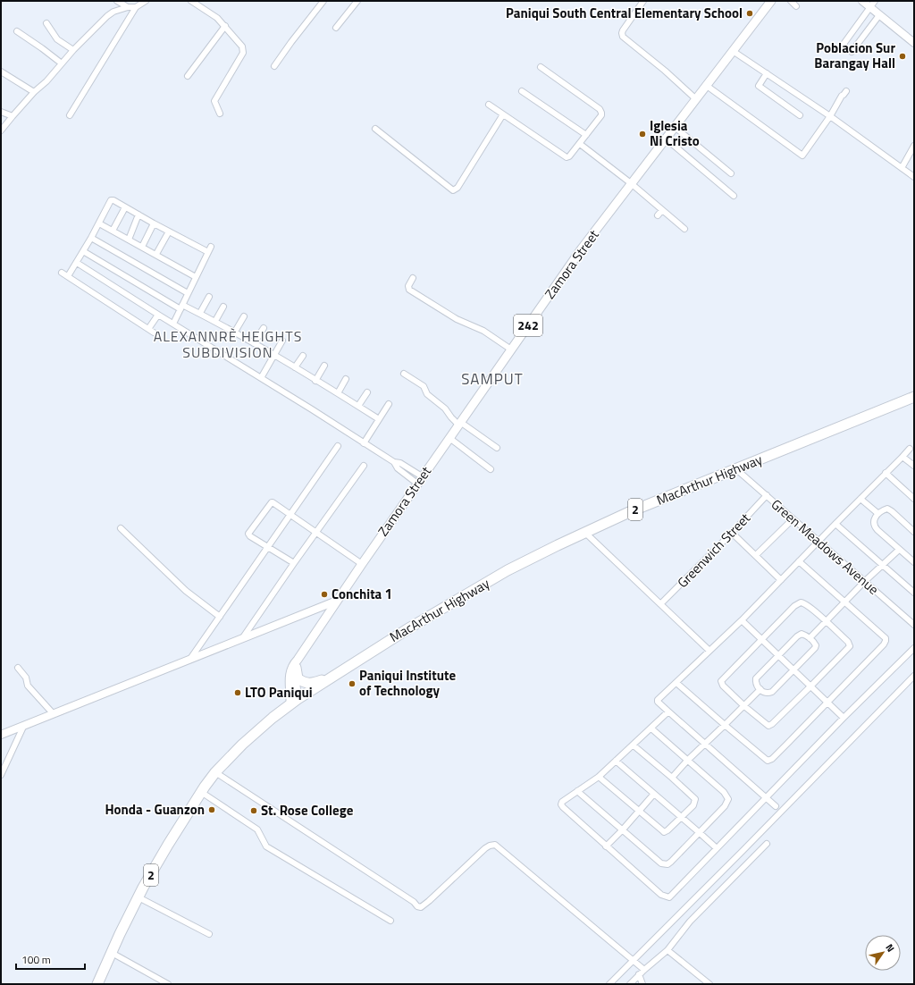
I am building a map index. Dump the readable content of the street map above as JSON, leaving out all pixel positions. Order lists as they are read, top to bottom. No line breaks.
{"streets":{"highway":["MacArthur Highway","2"],"main road":["Zamora Street","242"],"street":["Green Meadows Avenue","Greenwich Street"]},"crossings":[["Zamora Street","MacArthur Highway"],["MacArthur Highway","Green Meadows Avenue"],["Green Meadows Avenue","Greenwich Street"]],"districts":["ALEXANNRÈ HEIGHTS SUBDIVISION","SAMPUT"],"places":["Paniqui South Central Elementary School","Poblacion Sur Barangay Hall","Iglesia Ni Cristo","Conchita 1","Paniqui Institute of Technology","LTO Paniqui","Honda - Guanzon","St. Rose College"],"scale_bar":"100 m","north":"top right"}
